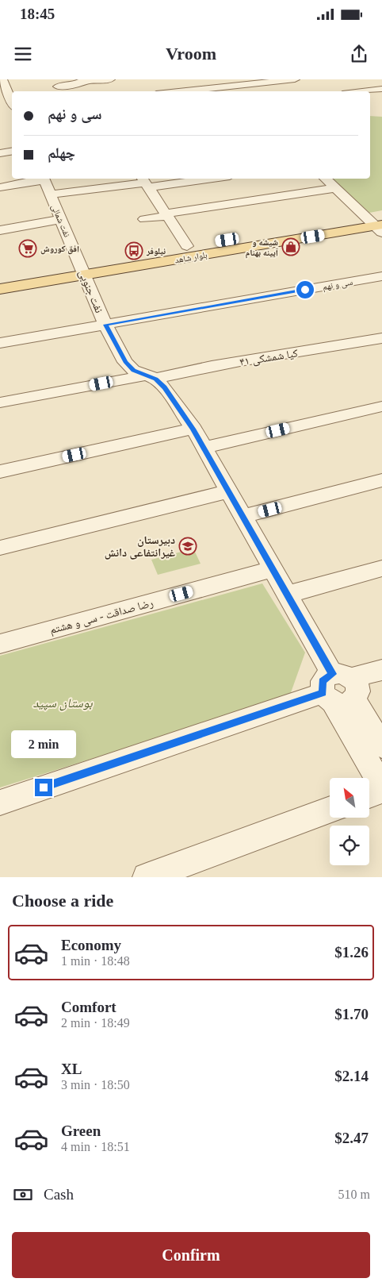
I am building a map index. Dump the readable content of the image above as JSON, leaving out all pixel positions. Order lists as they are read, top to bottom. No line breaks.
{"streets":{"main road":["بلوار شاهد"],"street":["نفت شمالی","سی و نهم","نفت جنوبی","رضا صداقت - سی و هشتم"]},"crossings":[["نفت شمالی","بلوار شاهد"],["نفت شمالی","نفت جنوبی"],["بلوار شاهد","نفت جنوبی"],["سی و نهم","نفت جنوبی"],["نفت جنوبی","رضا صداقت - سی و هشتم"]],"parks":["بوستان سپید"],"places":{"shop":["شیشه و آیینه بهنام"],"supermarket":["افق کوروش"],"bus stop":["نیلوفر"],"school or university":["دبیرستان غیرانتفاعی دانش"]},"north":"top left","page":{"status":"18:45","header":"Vroom","banner":["سی و نهم","چهلم"],"bubble":"2 min","heading":"Choose a ride","list":[{"name":"Economy","note":"1 min · 18:48","value":"$1.26"},{"name":"Comfort","note":"2 min · 18:49","value":"$1.70"},{"name":"XL","note":"3 min · 18:50","value":"$2.14"},{"name":"Green","note":"4 min · 18:51","value":"$2.47"}],"pay":["Cash","510 m"],"buttons":"Confirm"}}
